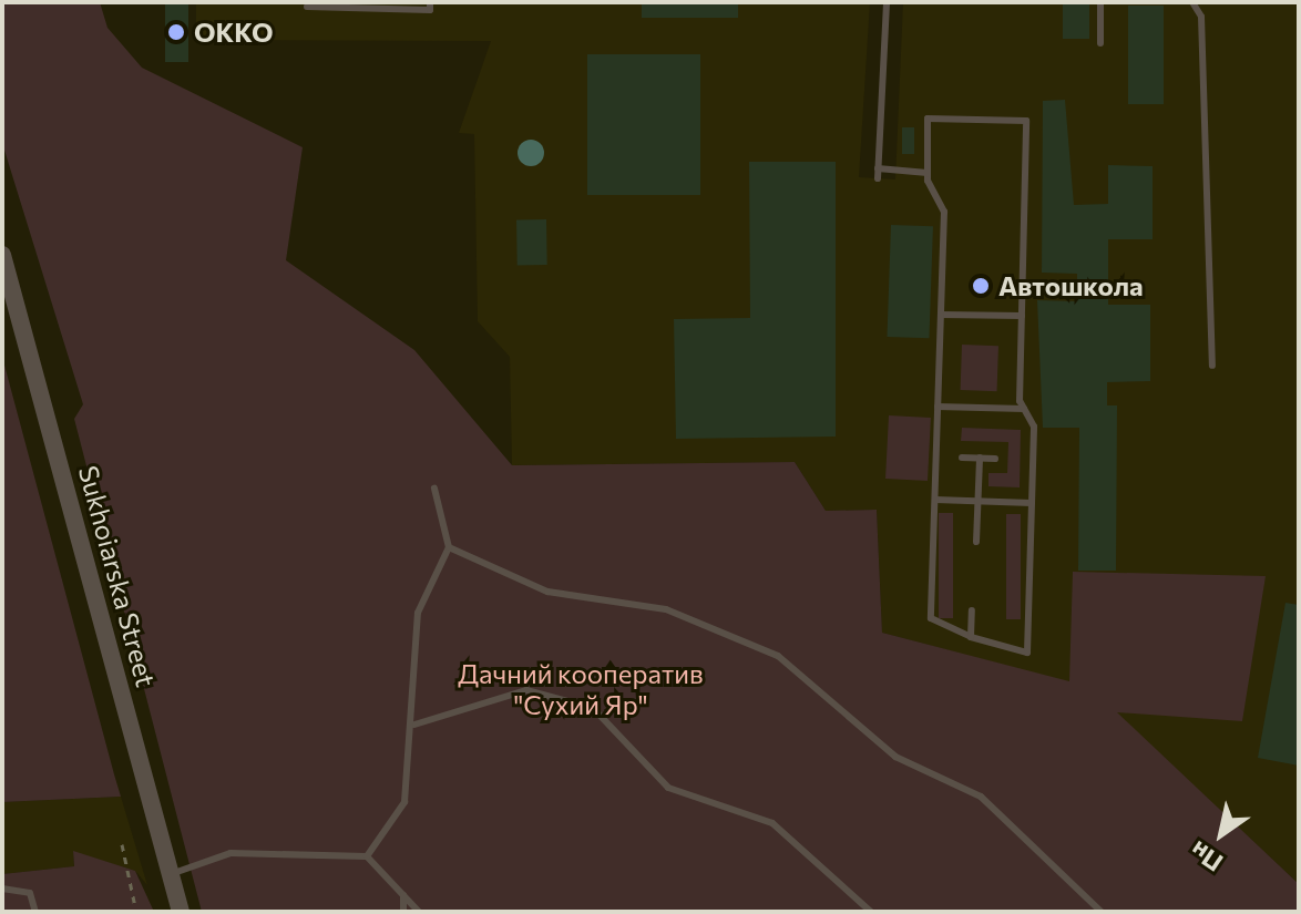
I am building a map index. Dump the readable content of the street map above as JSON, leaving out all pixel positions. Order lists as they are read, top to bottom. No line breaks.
{"streets":{"street":["Sukhoiarska Street"]},"parks":["Дачний кооператив \"Сухий Яр\""],"places":["ОККО","Автошкола"],"north":"bottom left"}
